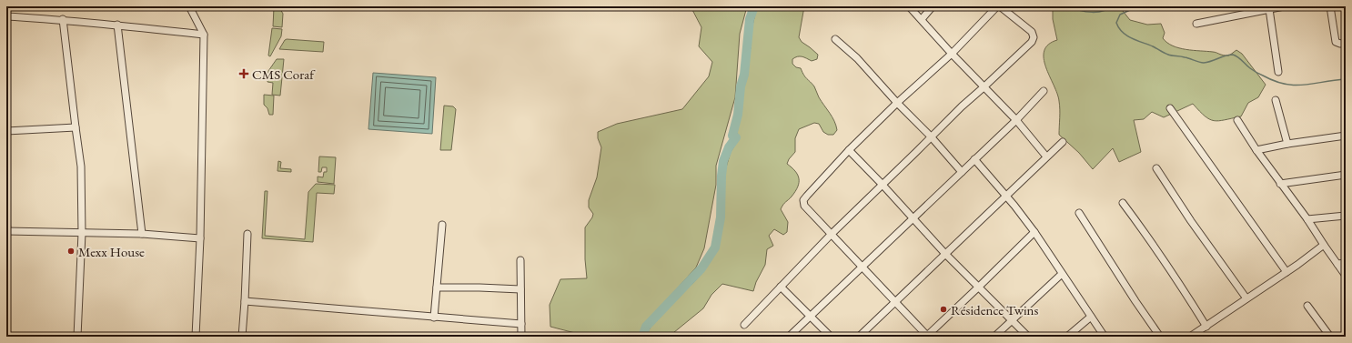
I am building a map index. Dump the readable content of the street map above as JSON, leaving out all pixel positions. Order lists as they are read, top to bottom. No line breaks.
{"places":{"health":["CMS Coraf"],"other":["Mexx House","Résidence Twins"]}}
